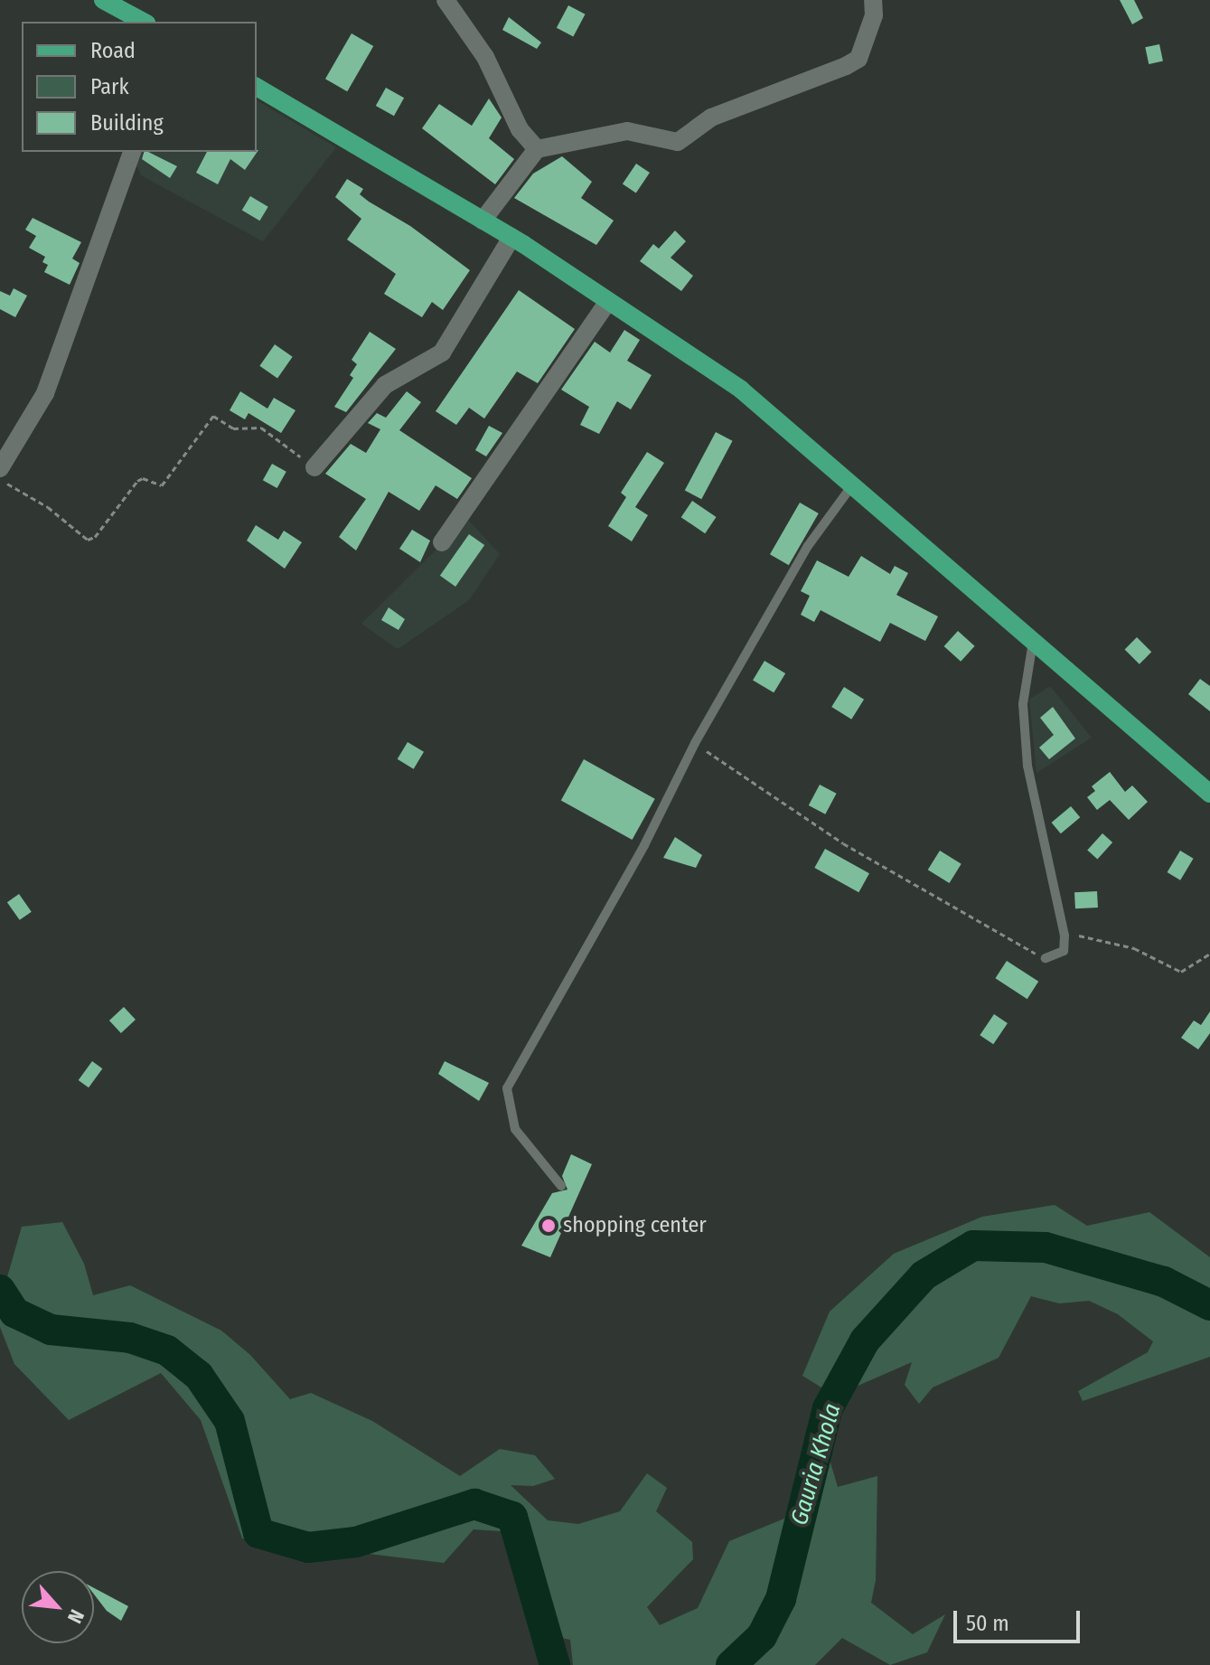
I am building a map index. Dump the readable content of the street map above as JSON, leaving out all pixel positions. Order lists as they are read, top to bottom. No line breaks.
{"water":["Gauria Khola"],"places":["shopping center"],"legend":["Road","Park","Building"],"scale_bar":"50 m","north":"bottom right"}
